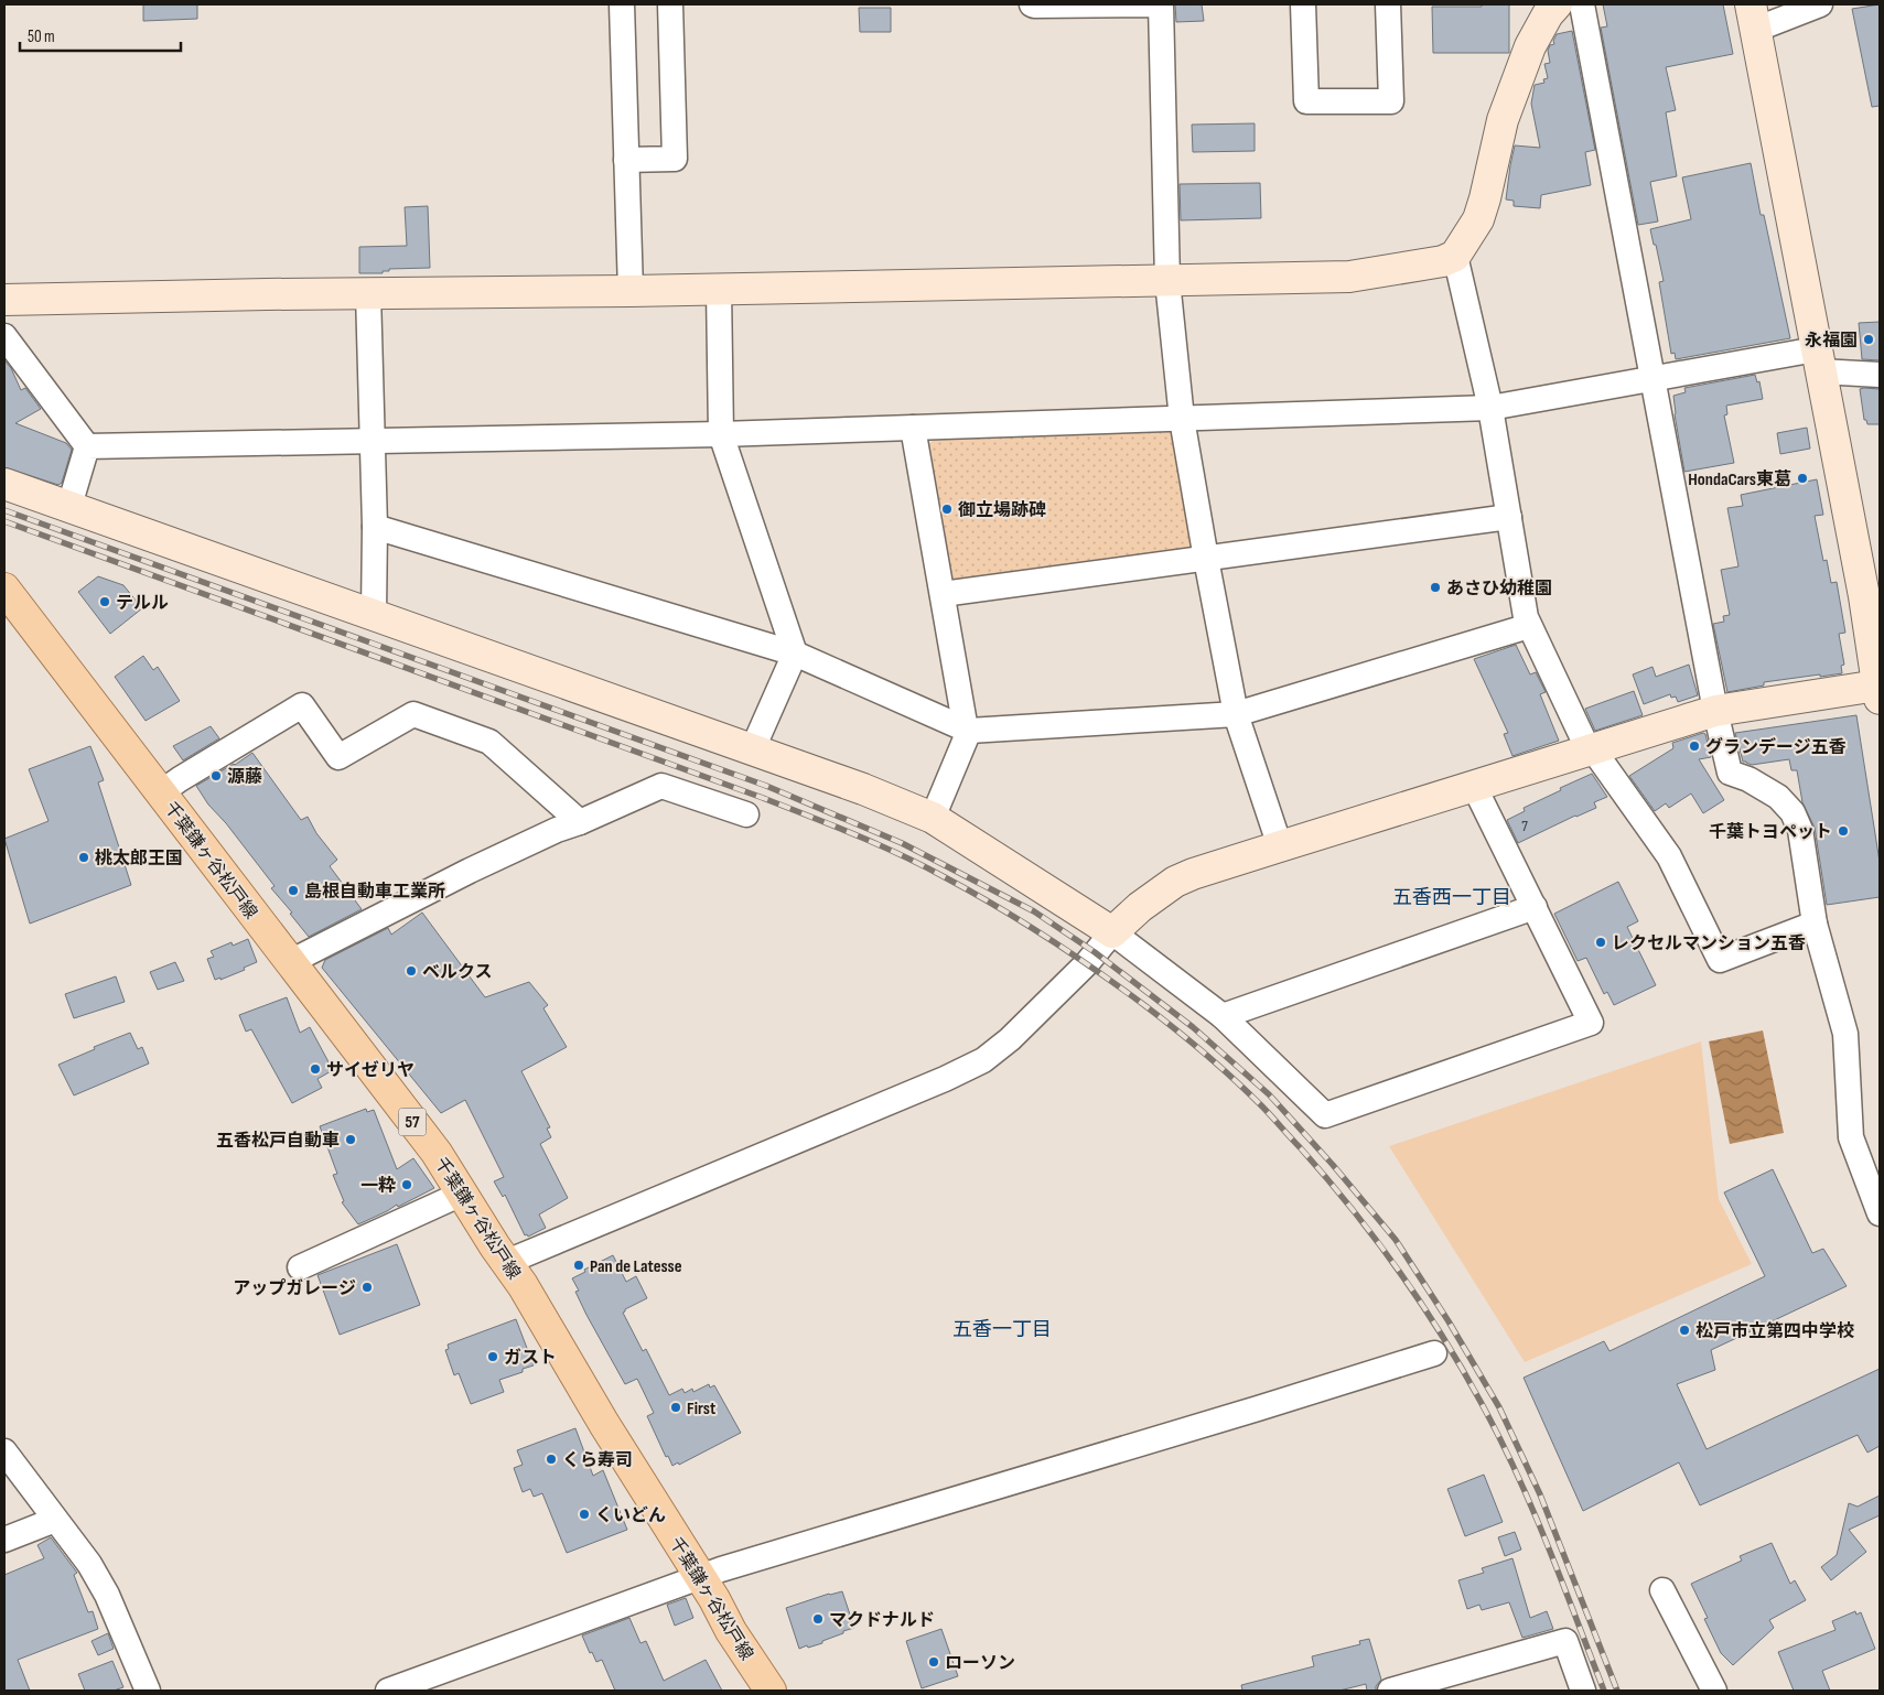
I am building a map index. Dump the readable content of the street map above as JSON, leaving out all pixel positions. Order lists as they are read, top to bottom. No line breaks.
{"streets":{"main road":["千葉鎌ヶ谷松戸線","57"]},"districts":["五香西一丁目","五香一丁目"],"places":["永福園","HondaCars東葛","御立場跡碑","あさひ幼稚園","テルル","グランデージ五香","源藤","千葉トヨペット","桃太郎王国","島根自動車工業所","レクセルマンション五香","ベルクス","サイゼリヤ","五香松戸自動車","一粋","Pan de Latesse","アップガレージ","松戸市立第四中学校","ガスト","First","くら寿司","くいどん","マクドナルド","ローソン"],"house_numbers":["7"],"scale_bar":"50 m"}
